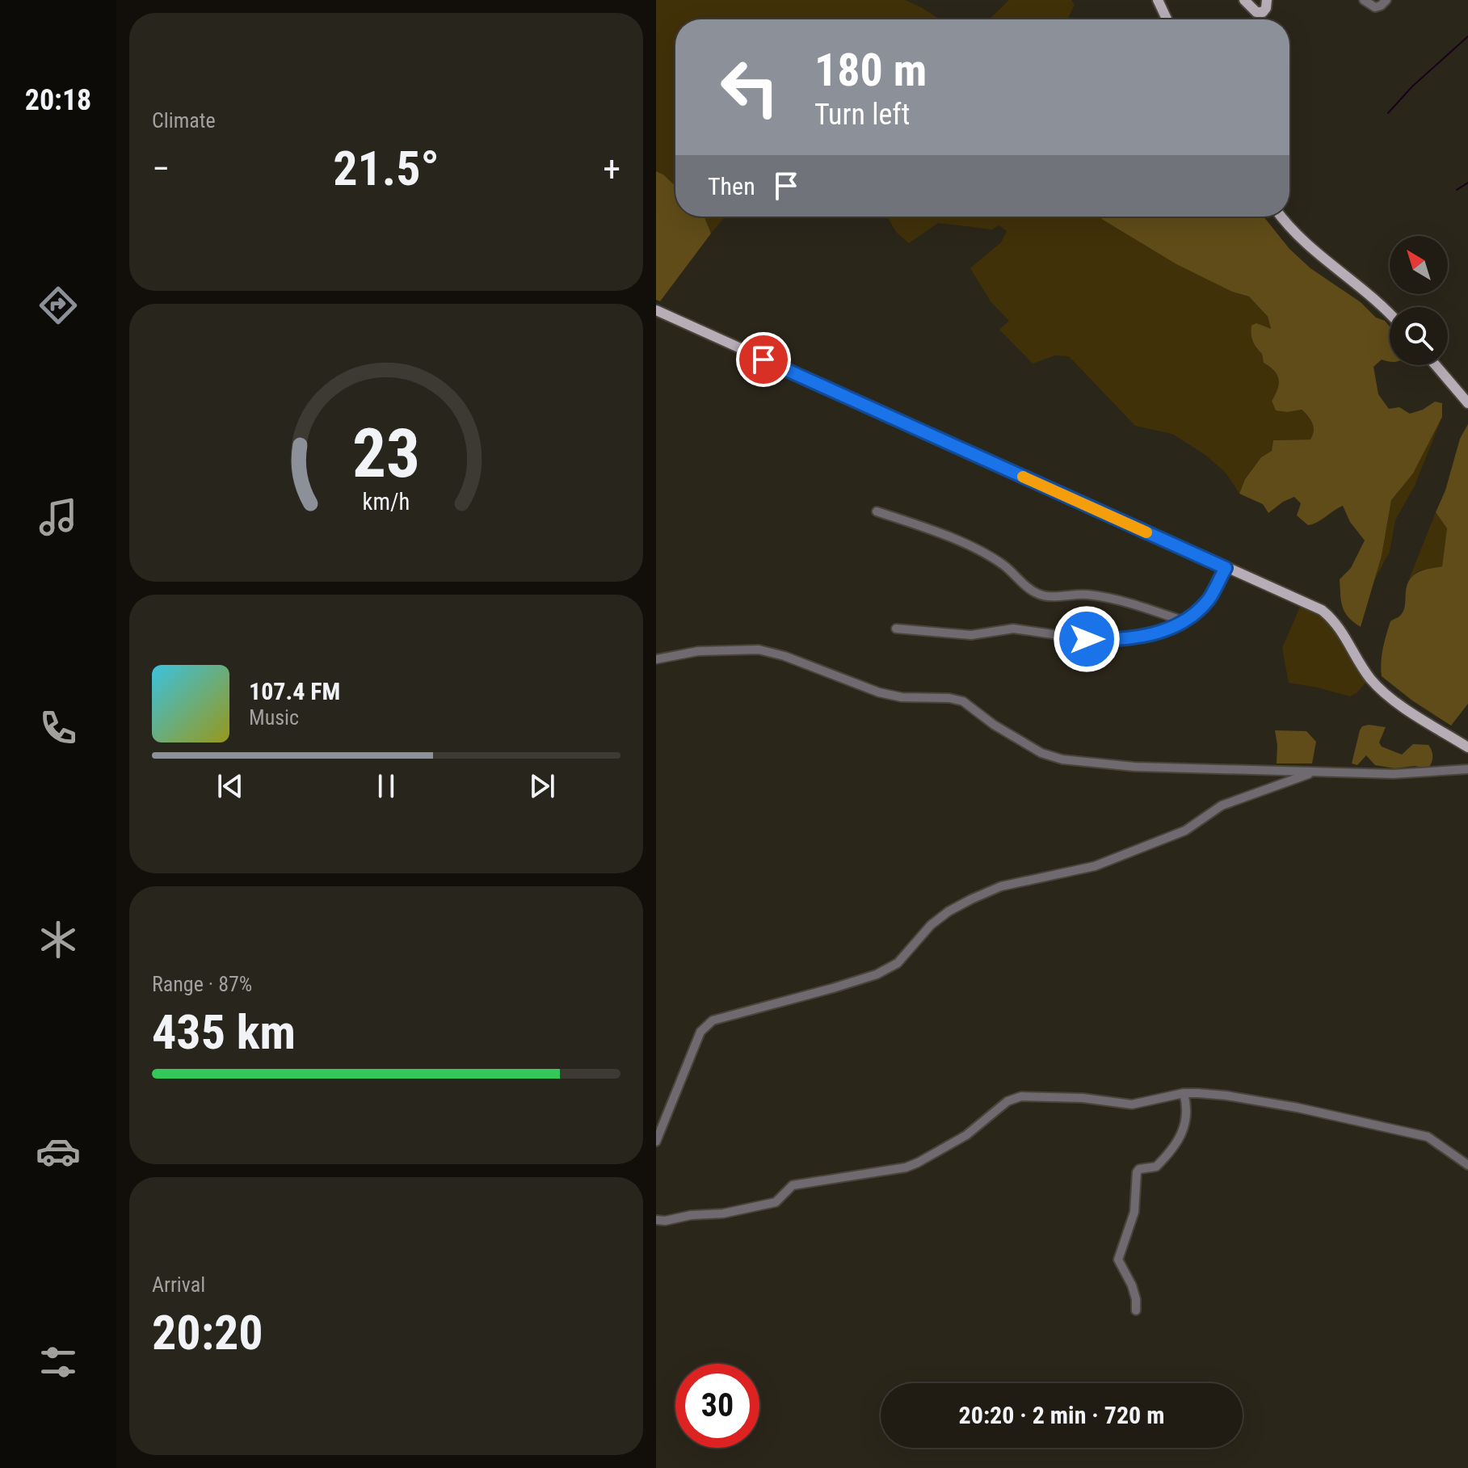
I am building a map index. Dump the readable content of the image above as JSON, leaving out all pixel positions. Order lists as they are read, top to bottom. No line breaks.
{"north":"top left","page":{"tabs":"20:18","tile":["Climate",["Range · 87%","435 km"],["Arrival","20:20"]],"turn":["180 m","Turn left"],"heat":["−","21.5°","+"],"then":"Then","song":["107.4 FM","Music"],"limit":"30","trip":"20:20 · 2 min · 720 m","gauge":["23","km/h"]}}
